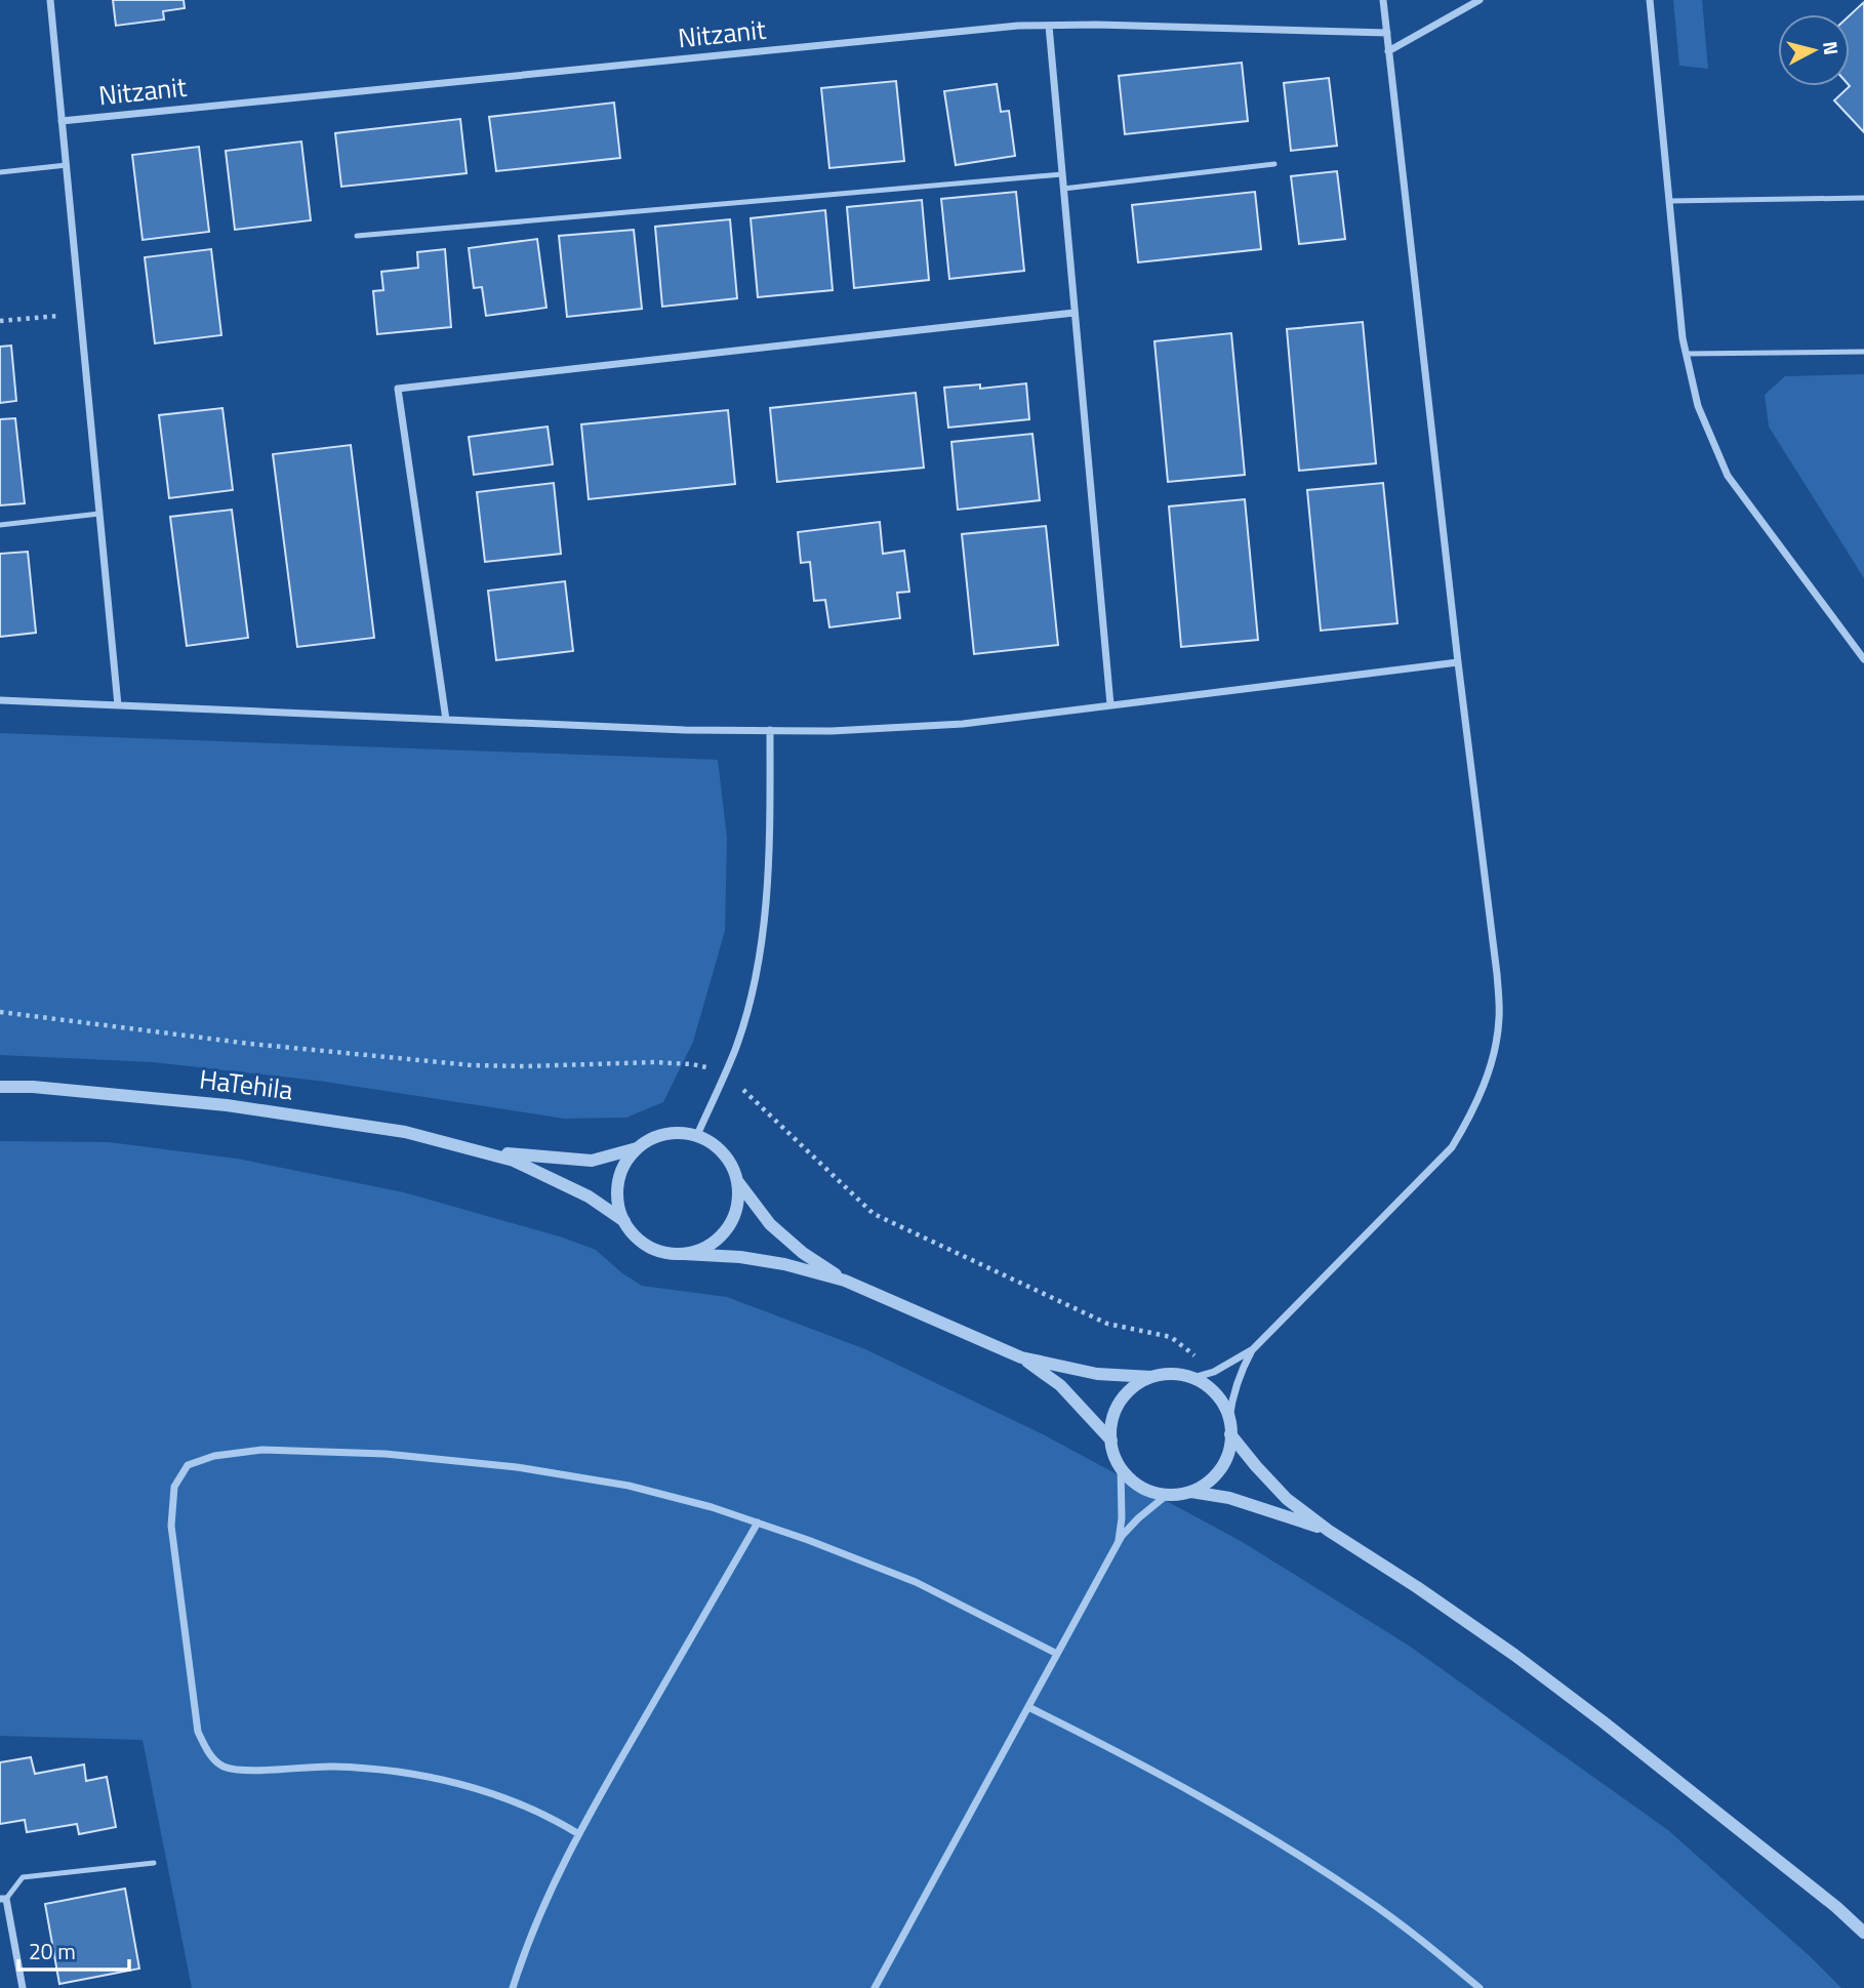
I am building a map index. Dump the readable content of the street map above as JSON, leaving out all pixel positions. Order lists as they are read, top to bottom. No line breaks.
{"streets":{"street":["Nitzanit","HaTehila"]},"scale_bar":"20 m","north":"right"}
